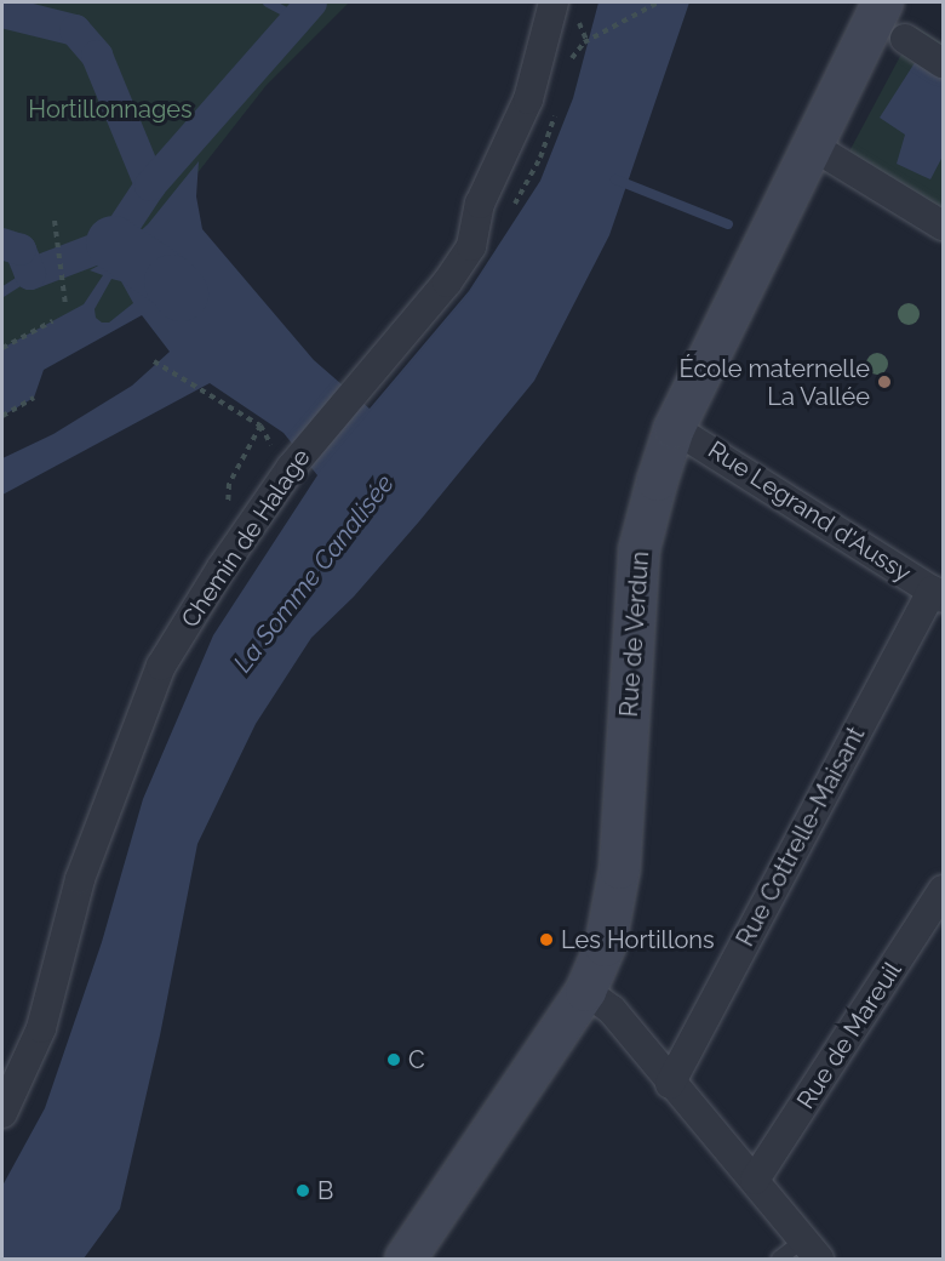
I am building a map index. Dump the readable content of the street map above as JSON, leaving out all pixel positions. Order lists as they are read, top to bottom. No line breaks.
{"streets":{"street":["Rue Legrand d'Aussy","Chemin de Halage","Rue de Verdun","Rue Cottrelle-Maisant","Rue de Mareuil"]},"crossings":[["Rue Legrand d'Aussy","Rue de Verdun"],["Rue Legrand d'Aussy","Rue Cottrelle-Maisant"]],"water":["La Somme Canalisée"],"parks":["Hortillonnages"],"places":["École maternelle La Vallée","Les Hortillons","C","B"]}
